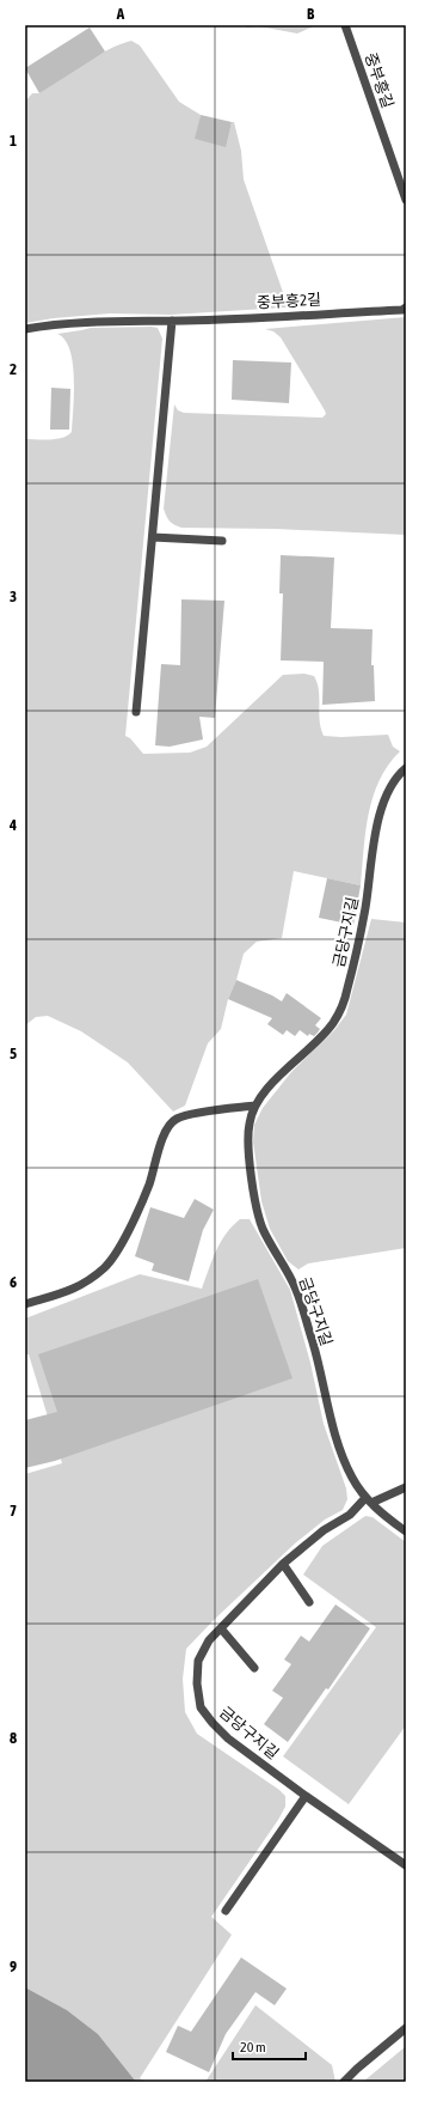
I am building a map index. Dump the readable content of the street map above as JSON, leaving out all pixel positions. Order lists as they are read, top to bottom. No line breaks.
{"streets":{"street":["중부흥길","중부흥2길","금당구지길"]},"scale_bar":"20 m","grid":{"columns":["A","B"],"rows":["1","2","3","4","5","6","7","8","9"]}}
